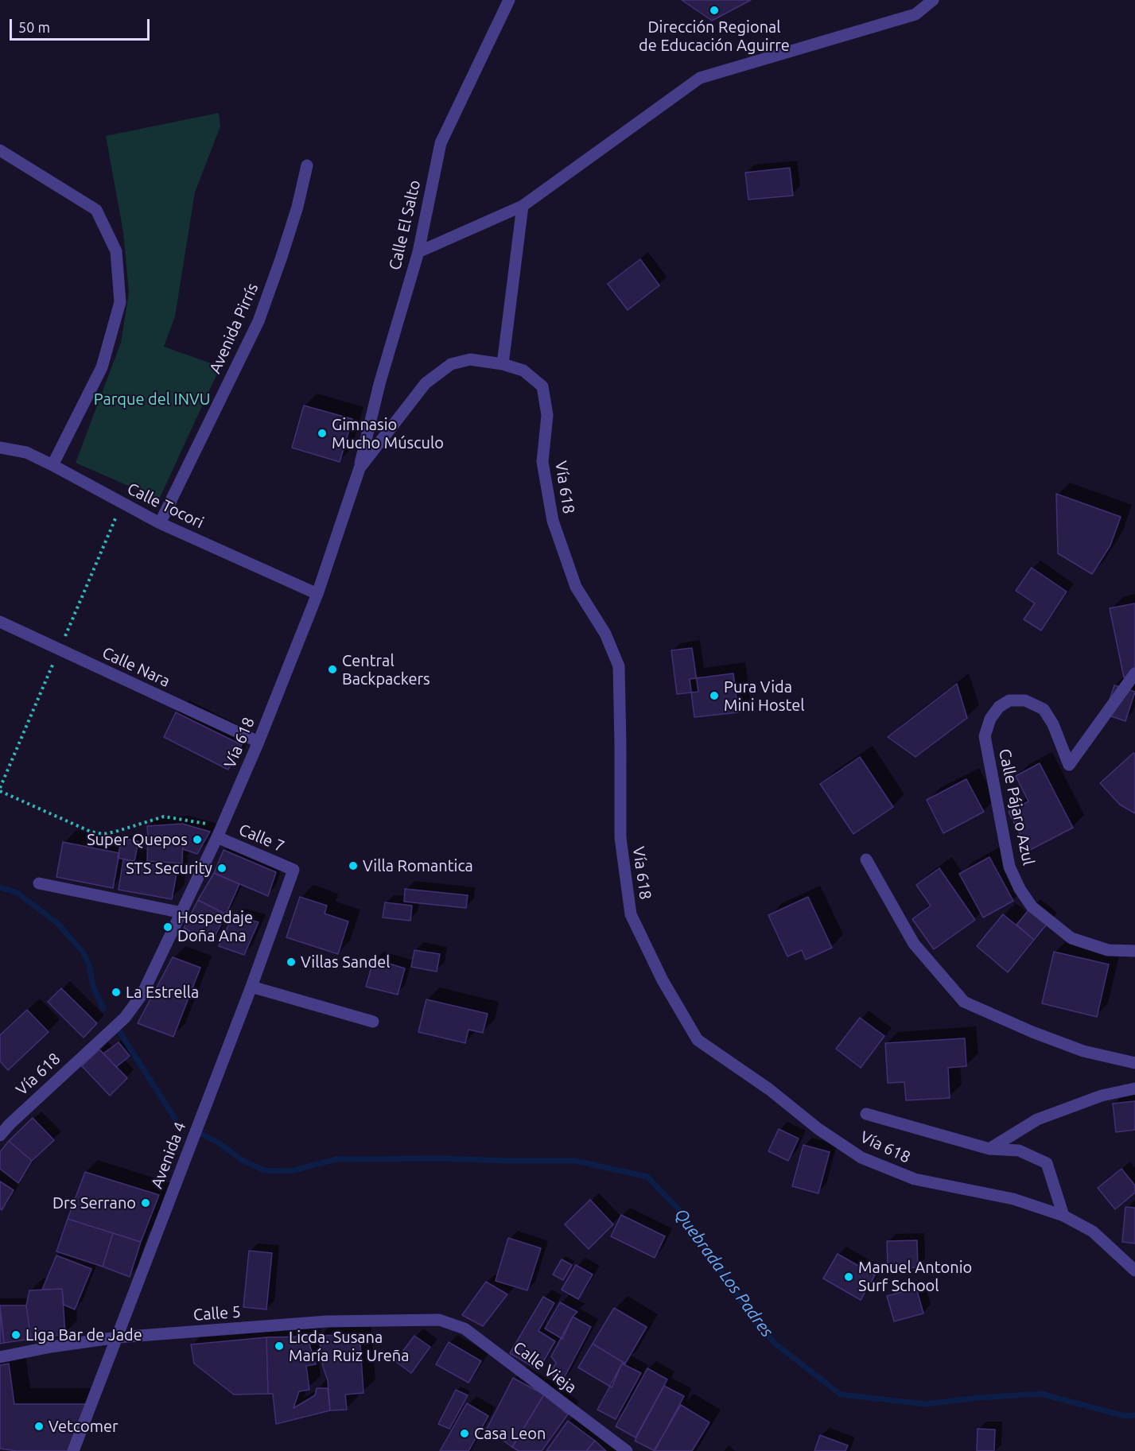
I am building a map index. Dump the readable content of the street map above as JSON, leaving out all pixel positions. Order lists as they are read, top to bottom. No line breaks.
{"streets":{"street":["Calle El Salto","Avenida Pirrís","Vía 618","Calle Tocori","Calle Nara","Calle Pájaro Azul","Calle 7","Avenida 4","Calle 5","Calle Vieja"]},"crossings":[["Calle El Salto","Vía 618"],["Avenida Pirrís","Calle Tocori"],["Vía 618","Calle Tocori"],["Vía 618","Calle Nara"],["Vía 618","Calle 7"],["Calle 7","Avenida 4"],["Avenida 4","Calle 5"],["Calle 5","Calle Vieja"]],"water":["Quebrada Los Padres"],"parks":["Parque del INVU"],"places":["Dirección Regional de Educación Aguirre","Gimnasio Mucho Músculo","Central Backpackers","Pura Vida Mini Hostel","Super Quepos","Villa Romantica","STS Security","Hospedaje Doña Ana","Villas Sandel","La Estrella","Drs Serrano","Manuel Antonio Surf School","Liga Bar de Jade","Licda. Susana María Ruiz Ureña","Vetcomer","Casa Leon"],"scale_bar":"50 m"}
